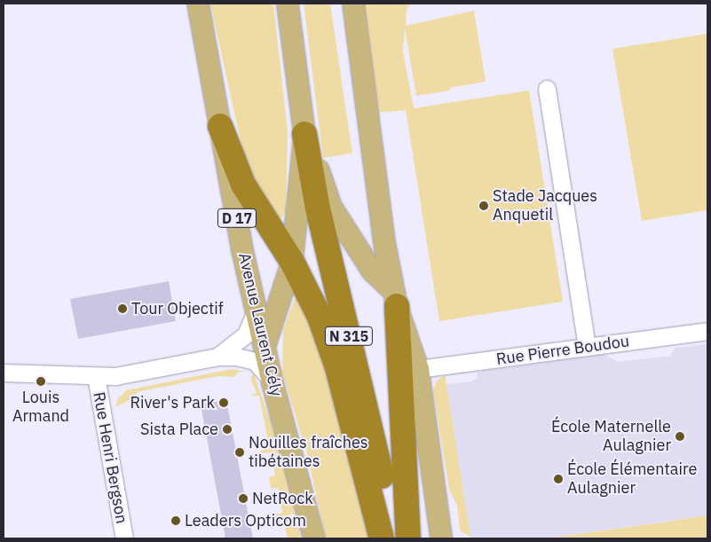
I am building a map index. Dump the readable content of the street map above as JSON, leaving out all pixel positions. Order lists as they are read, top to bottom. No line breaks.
{"streets":{"highway":["N 315"],"main road":["D 17","Avenue Laurent Cély"],"street":["Rue Pierre Boudou","Rue Henri Bergson"]},"crossings":[["D 17","Avenue Laurent Cély"],["D 17","N 315"]],"places":["Stade Jacques Anquetil","Tour Objectif","Louis Armand","River's Park","Sista Place","École Maternelle Aulagnier","Nouilles fraîches tibétaines","École Élémentaire Aulagnier","NetRock","Leaders Opticom"]}
